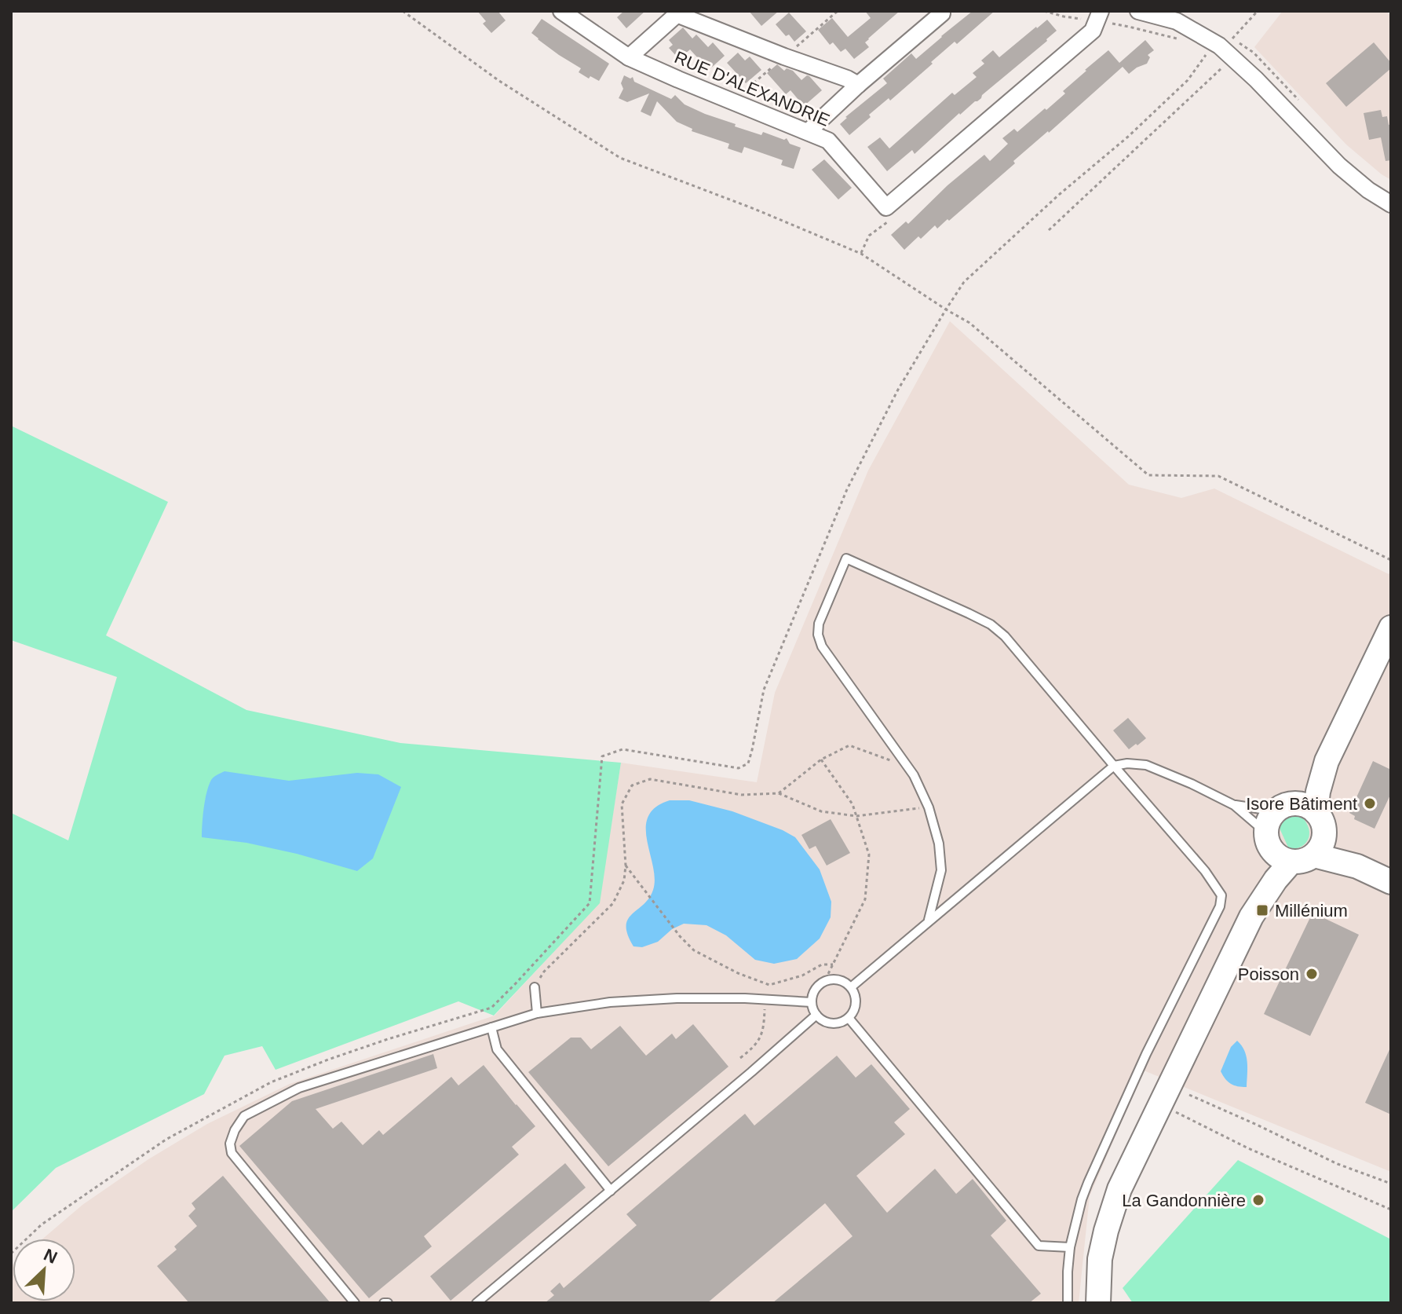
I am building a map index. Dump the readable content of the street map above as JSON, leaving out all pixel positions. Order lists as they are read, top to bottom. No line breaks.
{"streets":{"street":["RUE D'ALEXANDRIE"]},"places":{"other":["Isore Bâtiment","Poisson","La Gandonnière"],"transit":["Millénium"]},"north":"top right"}
